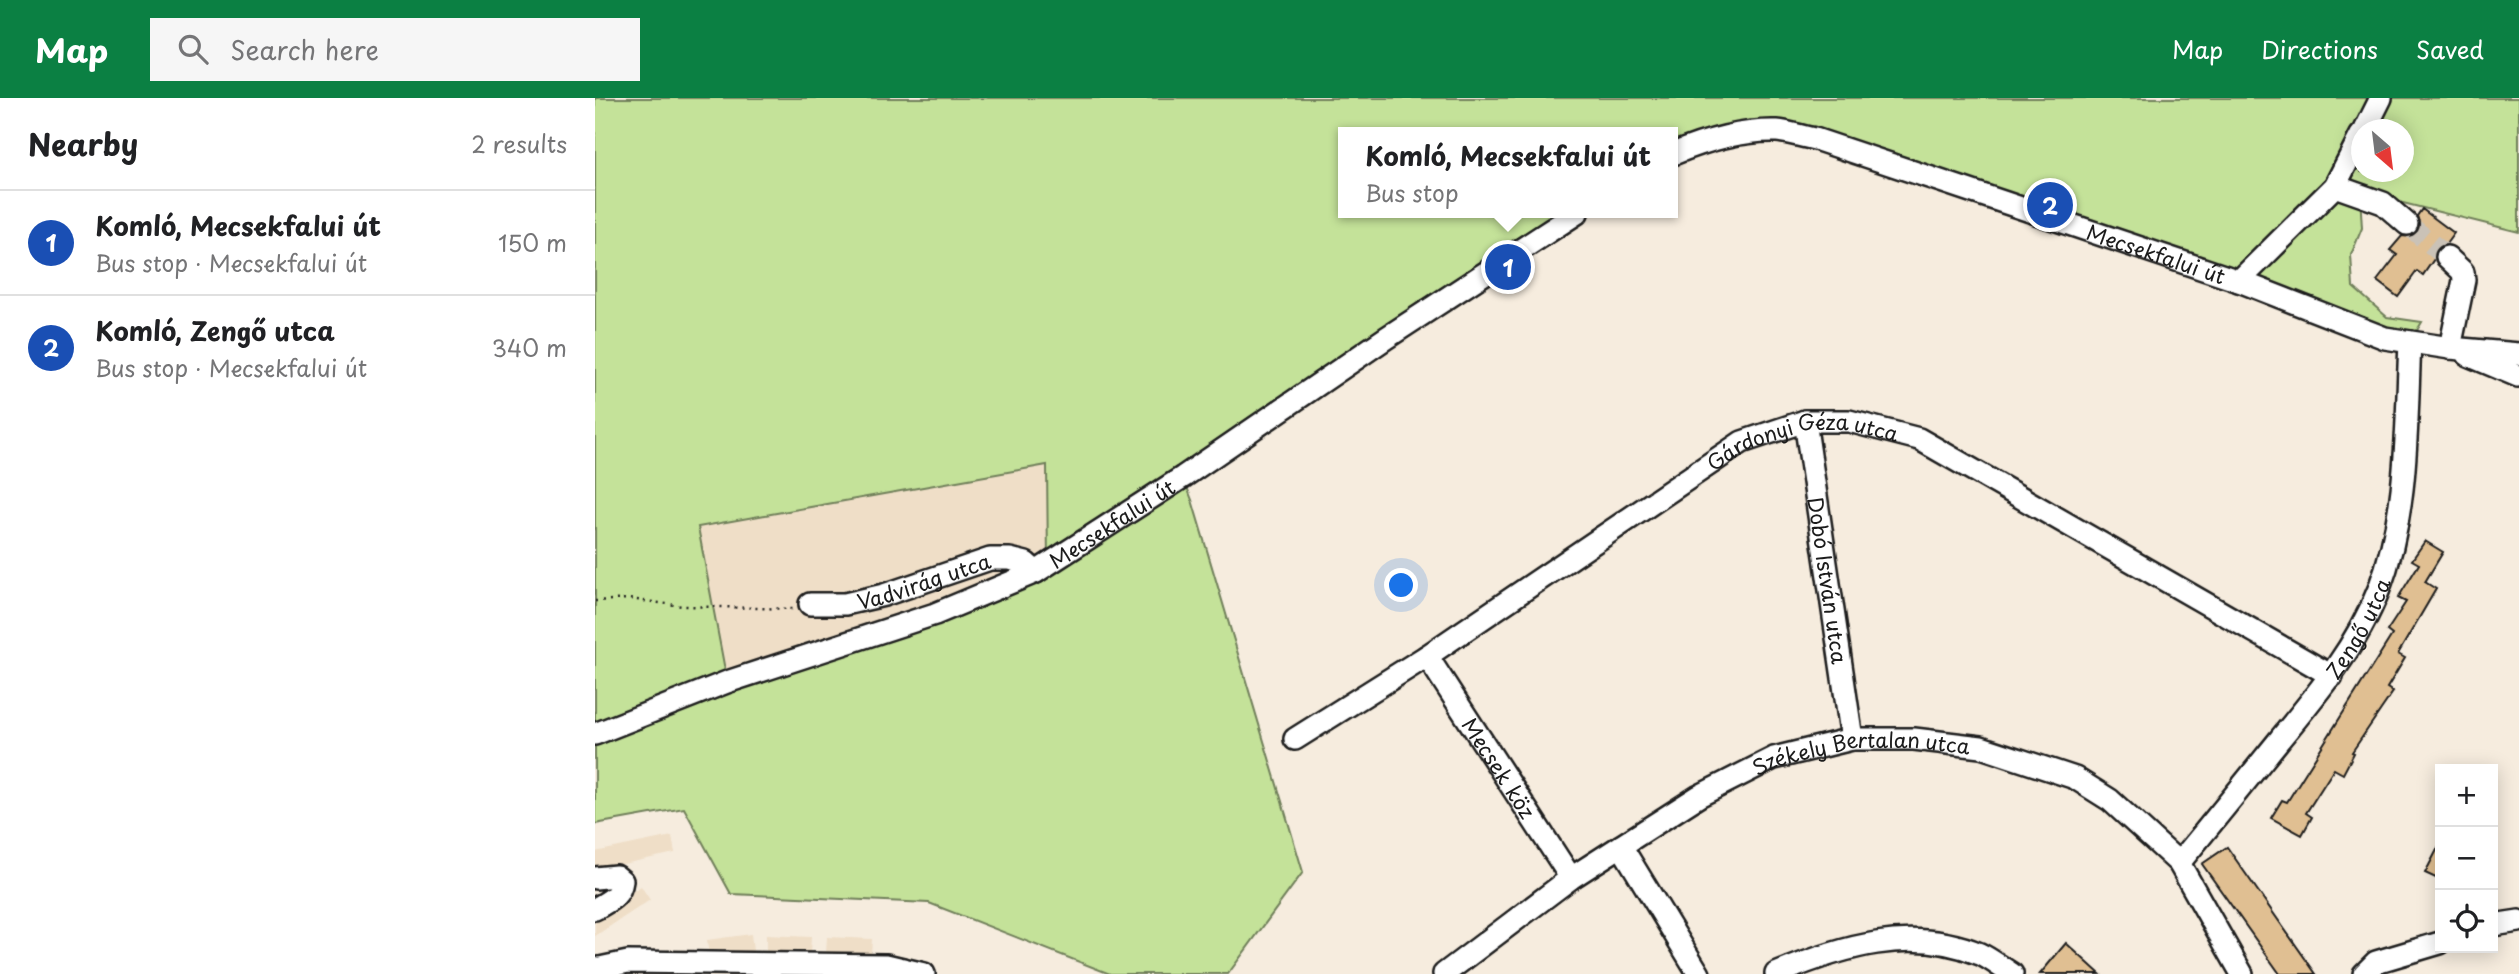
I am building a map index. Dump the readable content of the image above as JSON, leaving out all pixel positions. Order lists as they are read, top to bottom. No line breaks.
{"streets":{"street":["Mecsekfalui út","Gárdonyi Géza utca","Dobó István utca","Vadvirág utca","Zengő utca","Székely Bertalan utca","Mecsek köz"]},"crossings":[["Mecsekfalui út","Vadvirág utca"],["Mecsekfalui út","Zengő utca"],["Gárdonyi Géza utca","Dobó István utca"],["Gárdonyi Géza utca","Zengő utca"],["Gárdonyi Géza utca","Mecsek köz"],["Dobó István utca","Székely Bertalan utca"],["Zengő utca","Székely Bertalan utca"],["Székely Bertalan utca","Mecsek köz"]],"north":"bottom right","page":{"header":"Map","search":"Search here","nav":["Map","Directions","Saved"],"heading":["Nearby","2 results"],"popup":["Komló, Mecsekfalui út","Bus stop"],"pins":["2","1"],"list":[{"mark":"1","name":"Komló, Mecsekfalui út","note":"Bus stop · Mecsekfalui út","value":"150 m"},{"mark":"2","name":"Komló, Zengő utca","note":"Bus stop · Mecsekfalui út","value":"340 m"}],"map_buttons":["+","−"]}}
